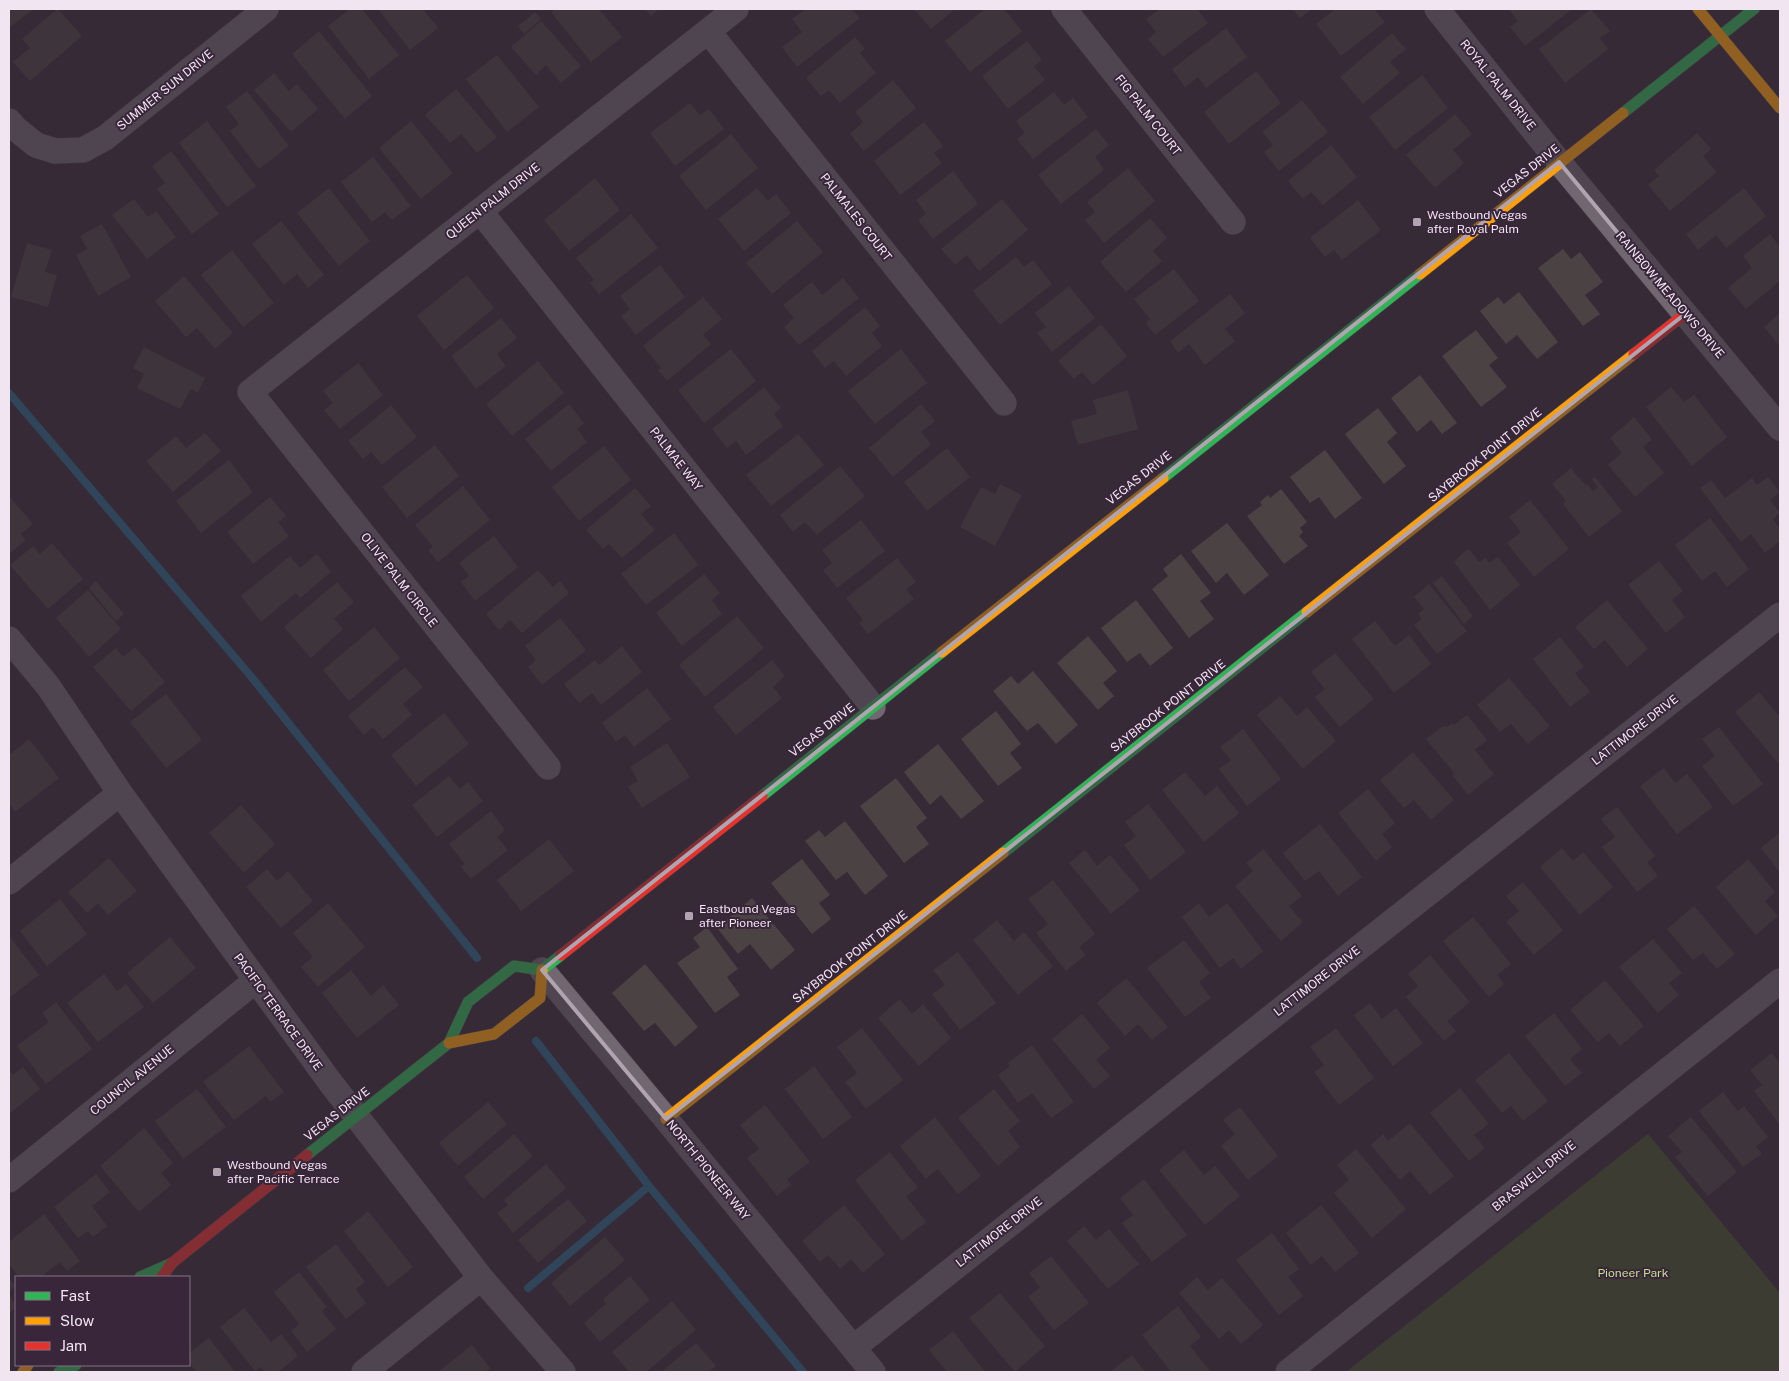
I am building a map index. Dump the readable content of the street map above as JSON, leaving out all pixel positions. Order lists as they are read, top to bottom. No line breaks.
{"streets":{"main road":["VEGAS DRIVE","SAYBROOK POINT DRIVE"],"street":["ROYAL PALM DRIVE","SUMMER SUN DRIVE","FIG PALM COURT","QUEEN PALM DRIVE","PALMALES COURT","RAINBOW MEADOWS DRIVE","PALMAE WAY","OLIVE PALM CIRCLE","LATTIMORE DRIVE","PACIFIC TERRACE DRIVE","COUNCIL AVENUE","NORTH PIONEER WAY","BRASWELL DRIVE"]},"crossings":[["ROYAL PALM DRIVE","VEGAS DRIVE"],["ROYAL PALM DRIVE","RAINBOW MEADOWS DRIVE"],["VEGAS DRIVE","RAINBOW MEADOWS DRIVE"],["VEGAS DRIVE","PALMAE WAY"],["VEGAS DRIVE","PACIFIC TERRACE DRIVE"],["VEGAS DRIVE","NORTH PIONEER WAY"],["QUEEN PALM DRIVE","PALMALES COURT"],["QUEEN PALM DRIVE","PALMAE WAY"],["QUEEN PALM DRIVE","OLIVE PALM CIRCLE"],["RAINBOW MEADOWS DRIVE","SAYBROOK POINT DRIVE"],["SAYBROOK POINT DRIVE","NORTH PIONEER WAY"],["LATTIMORE DRIVE","NORTH PIONEER WAY"],["PACIFIC TERRACE DRIVE","COUNCIL AVENUE"]],"parks":["Pioneer Park"],"places":{"transit":["Westbound Vegas after Royal Palm","Eastbound Vegas after Pioneer","Westbound Vegas after Pacific Terrace"]},"legend":["Fast","Slow","Jam"]}
